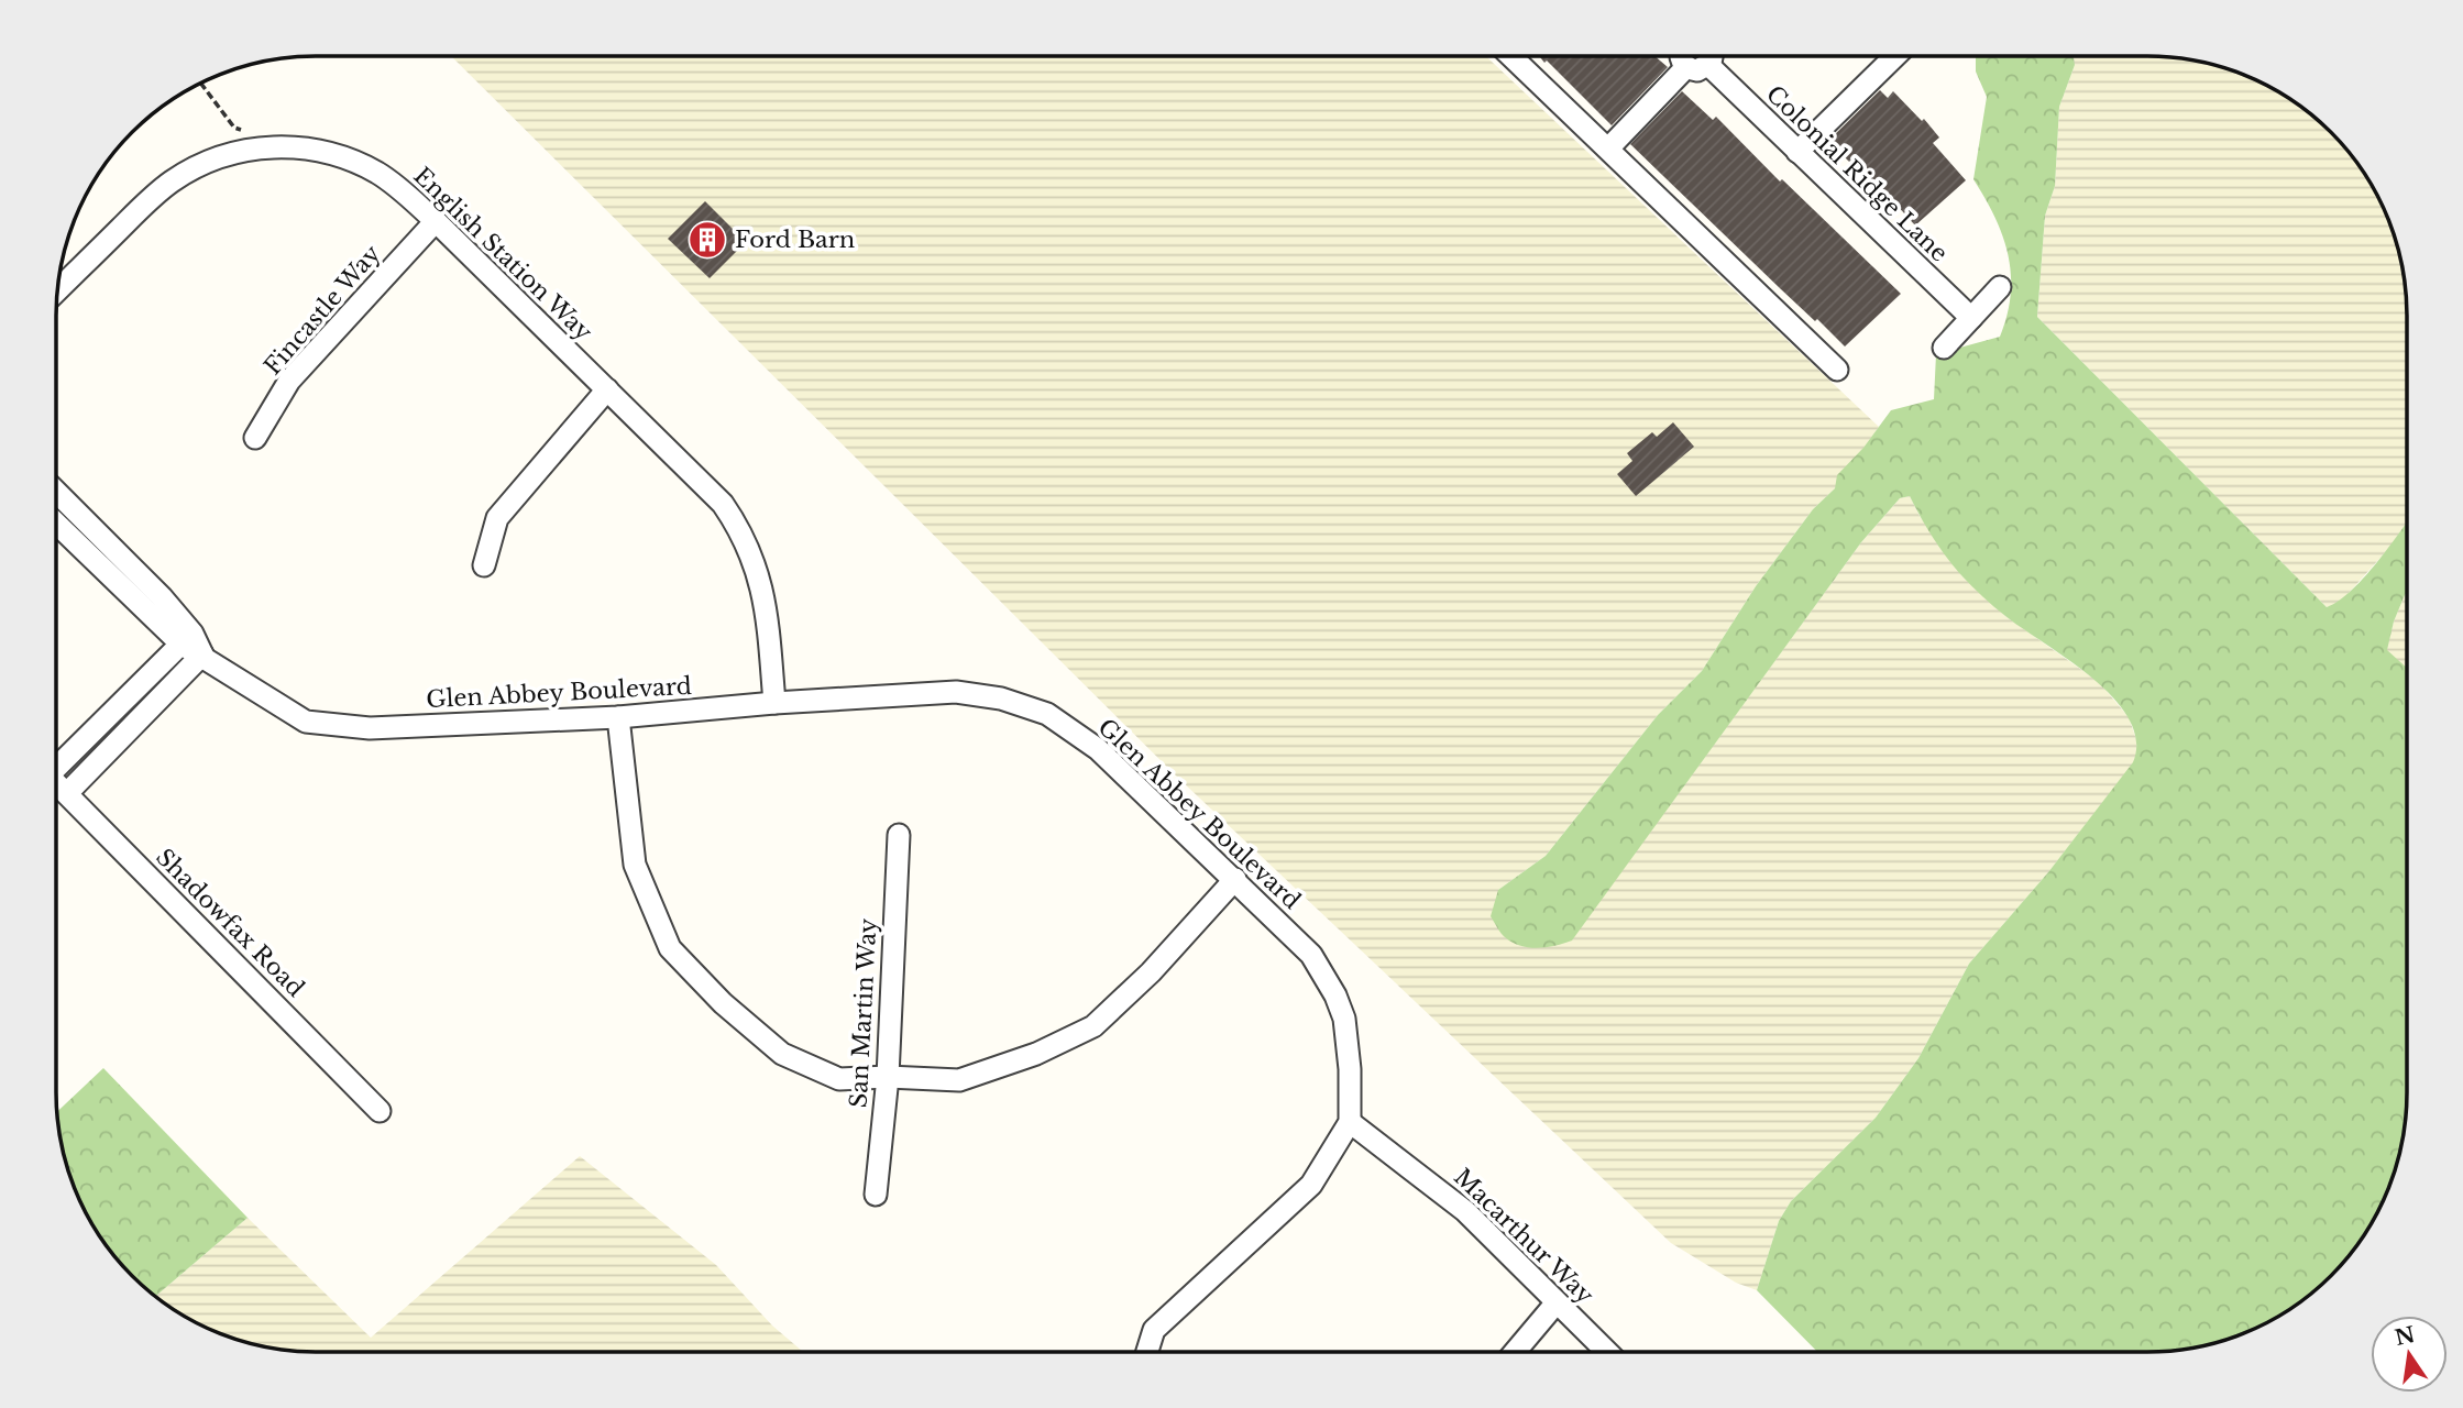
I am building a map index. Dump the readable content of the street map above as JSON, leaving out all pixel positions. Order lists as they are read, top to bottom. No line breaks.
{"streets":{"street":["Colonial Ridge Lane","English Station Way","Fincastle Way","Glen Abbey Boulevard","Shadowfax Road","San Martin Way","Macarthur Way"]},"crossings":[["English Station Way","Fincastle Way"],["English Station Way","Glen Abbey Boulevard"],["Glen Abbey Boulevard","Macarthur Way"]],"places":{"building":["Ford Barn"]},"north":"top"}
